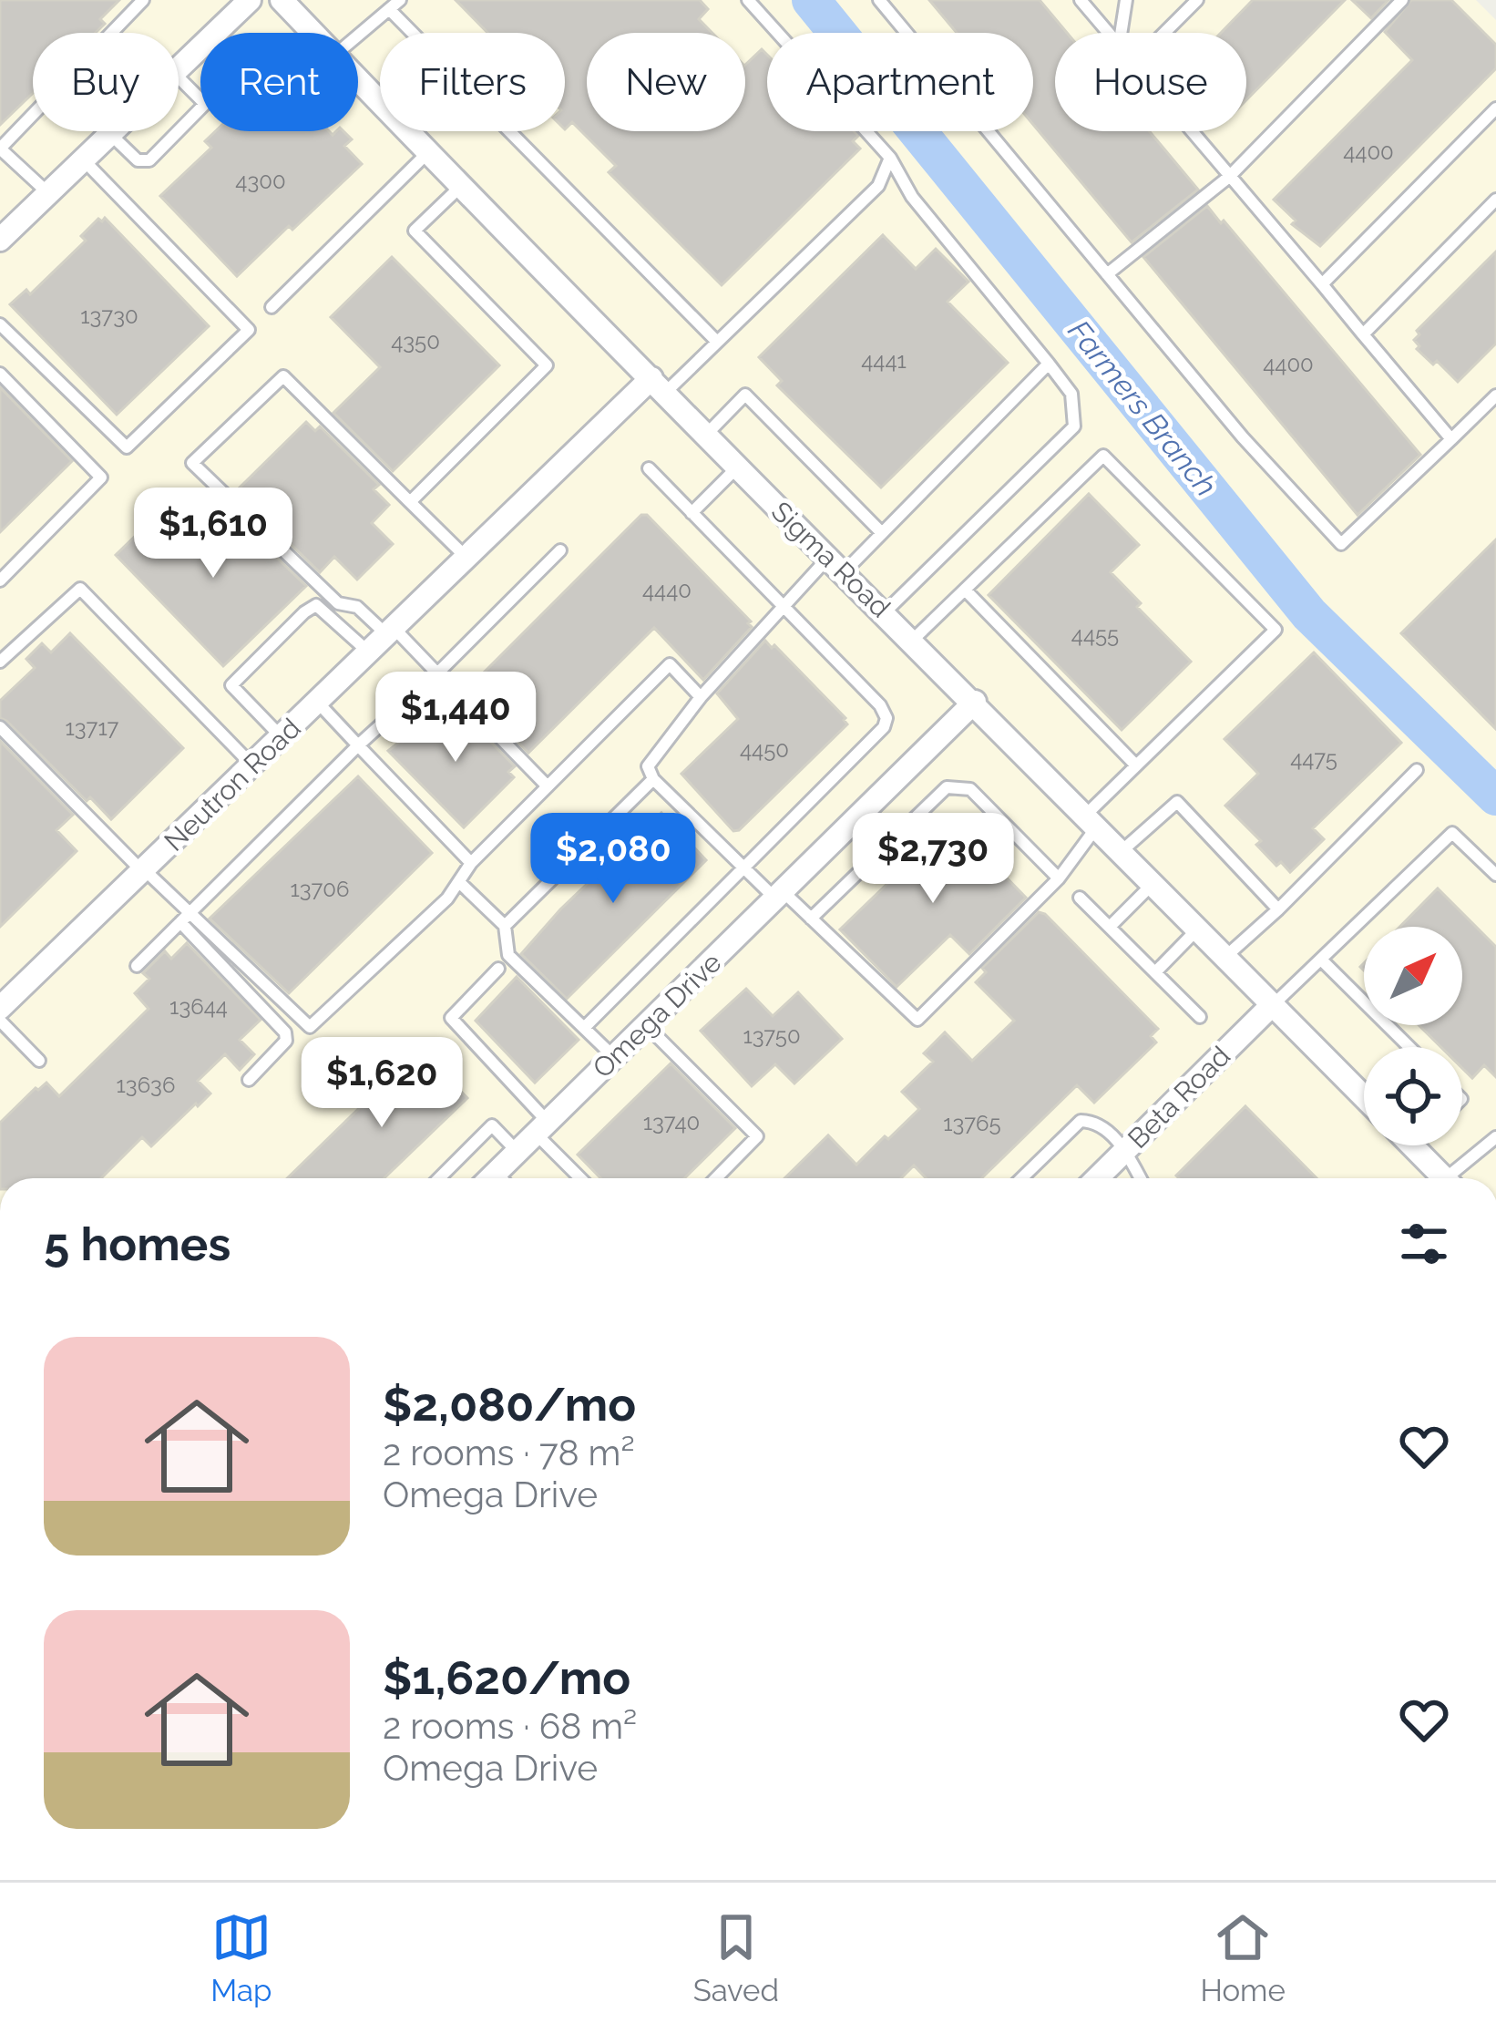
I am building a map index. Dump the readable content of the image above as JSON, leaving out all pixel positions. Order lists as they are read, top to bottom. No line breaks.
{"streets":{"street":["Sigma Road","Neutron Road","Omega Drive","Beta Road"]},"crossings":[["Sigma Road","Neutron Road"],["Sigma Road","Omega Drive"],["Sigma Road","Beta Road"]],"water":["Farmers Branch"],"house_numbers":["4400","4300","13730","4350","4441","4400","4440","4455","13717","4450","4475","13706","13644","13750","13636","13740","13765"],"north":"top right","page":{"chip":["Buy","Rent","Filters","New","Apartment","House"],"price":["$1,610","$1,440","$2,080","$2,730","$1,620"],"heading":"5 homes","list":[{"name":"$2,080/mo","note":"2 rooms · 78 m² · Omega Drive"},{"name":"$1,620/mo","note":"2 rooms · 68 m² · Omega Drive"}],"tabs":["Map","Saved","Home"]}}
